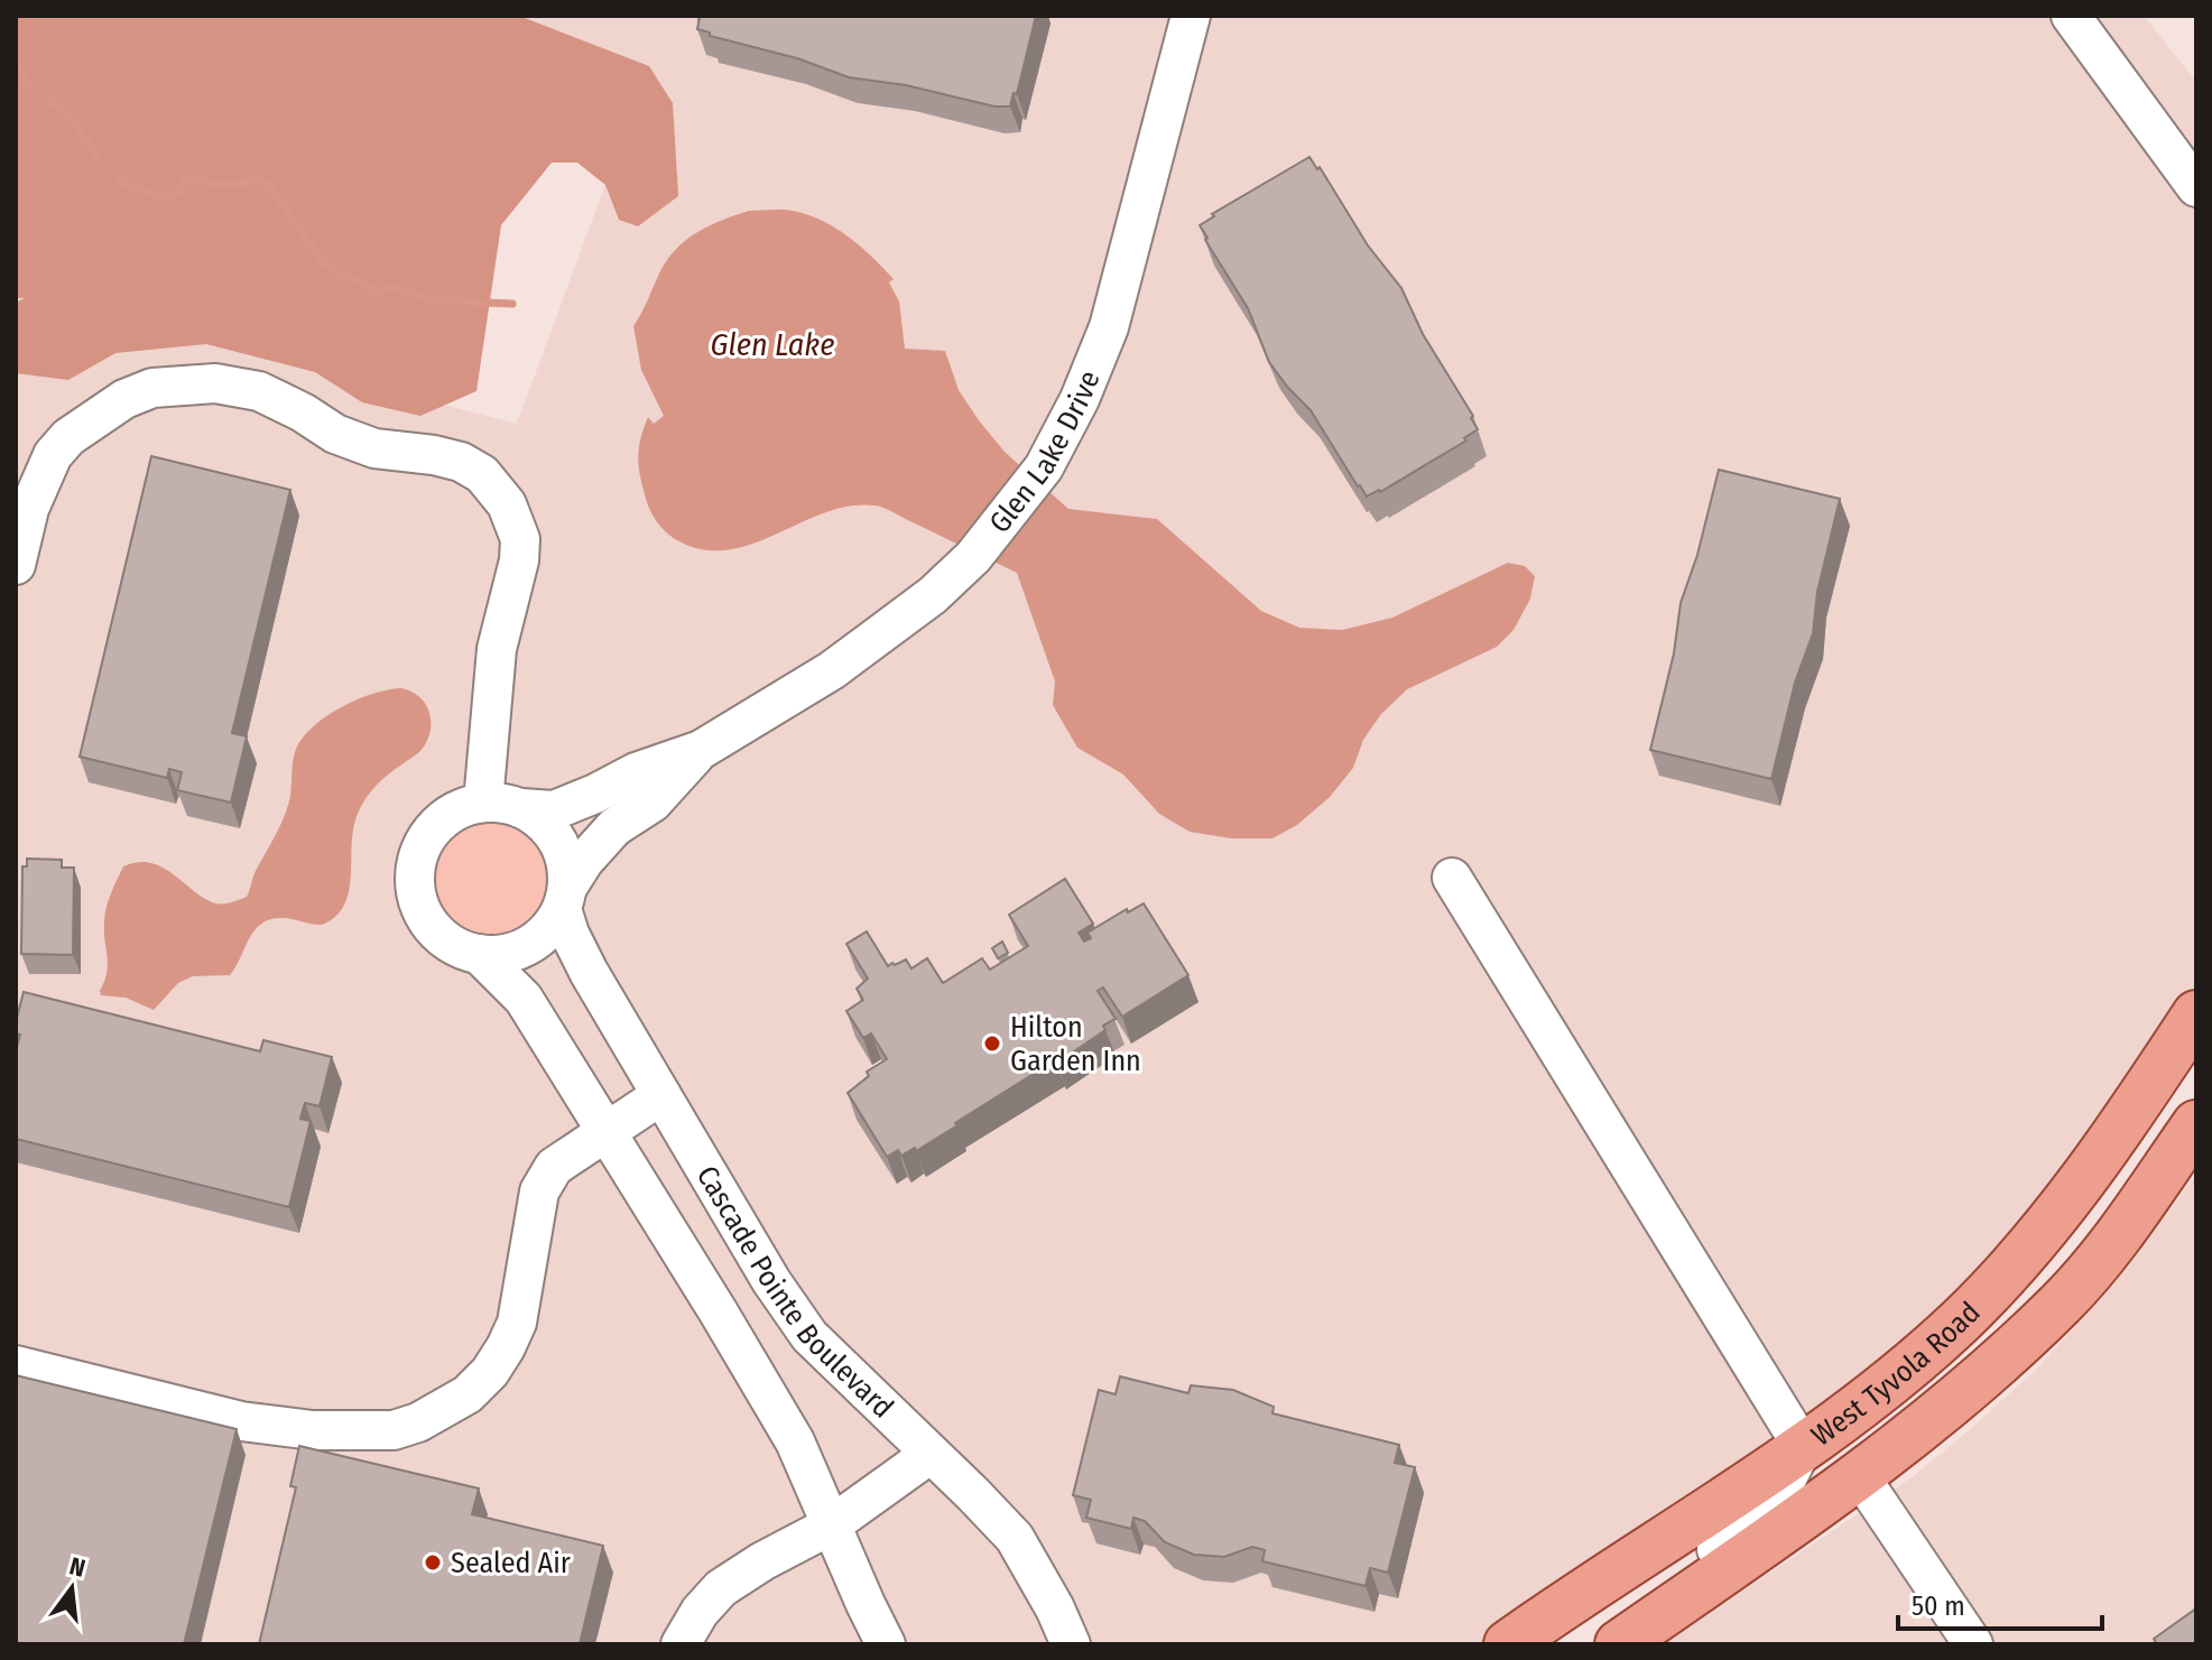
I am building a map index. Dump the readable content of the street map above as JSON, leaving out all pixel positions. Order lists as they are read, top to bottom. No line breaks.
{"streets":{"main road":["West Tyvola Road"],"street":["Glen Lake Drive","Cascade Pointe Boulevard"]},"crossings":[["Glen Lake Drive","Cascade Pointe Boulevard"]],"water":["Glen Lake"],"places":["Hilton Garden Inn","Sealed Air"],"scale_bar":"50 m","north":"top"}
